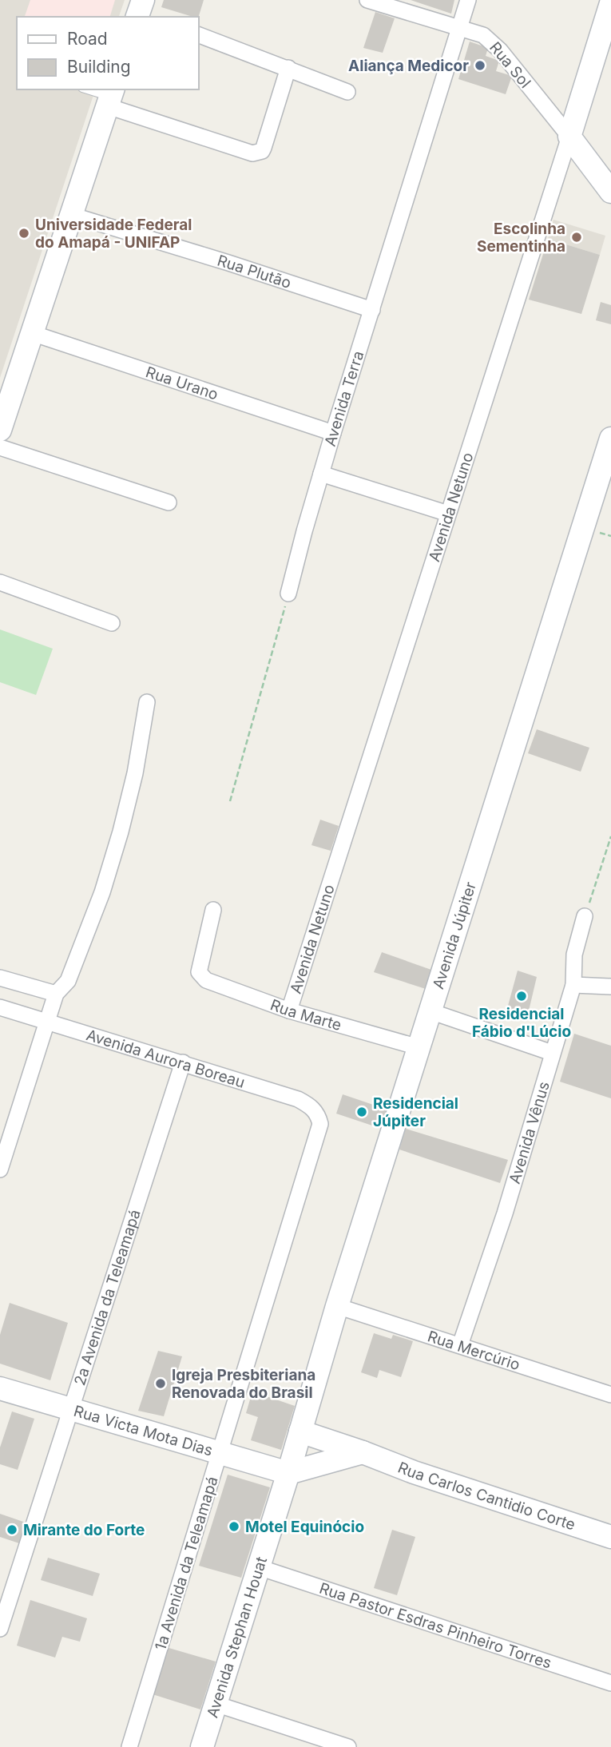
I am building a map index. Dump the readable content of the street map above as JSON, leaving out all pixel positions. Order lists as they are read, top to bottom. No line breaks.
{"streets":{"street":["Rua Sol","Rua Plutão","Rua Urano","Avenida Terra","Avenida Netuno","Avenida Júpiter","Rua Marte","Avenida Aurora Boreau","Avenida Vênus","2a Avenida da Teleamapá","Rua Mercúrio","Rua Victa Mota Dias","Rua Carlos Cantidio Corte","1a Avenida da Teleamapá","Rua Pastor Esdras Pinheiro Torres","Avenida Stephan Houat"]},"crossings":[["Rua Sol","Avenida Terra"],["Rua Sol","Avenida Netuno"],["Rua Plutão","Avenida Terra"],["Rua Urano","Avenida Terra"],["Avenida Netuno","Rua Marte"],["Avenida Júpiter","Rua Marte"],["Avenida Júpiter","Rua Mercúrio"],["Avenida Júpiter","Rua Carlos Cantidio Corte"],["Avenida Júpiter","Avenida Stephan Houat"],["Avenida Aurora Boreau","2a Avenida da Teleamapá"],["Avenida Aurora Boreau","1a Avenida da Teleamapá"],["Avenida Vênus","Rua Mercúrio"],["2a Avenida da Teleamapá","Rua Victa Mota Dias"],["Rua Victa Mota Dias","1a Avenida da Teleamapá"],["Rua Victa Mota Dias","Avenida Stephan Houat"],["Rua Carlos Cantidio Corte","Avenida Stephan Houat"],["Rua Pastor Esdras Pinheiro Torres","Avenida Stephan Houat"]],"places":["Aliança Medicor","Universidade Federal do Amapá - UNIFAP","Escolinha Sementinha","Residencial Fábio d'Lúcio","Residencial Júpiter","Igreja Presbiteriana Renovada do Brasil","Motel Equinócio","Mirante do Forte"],"legend":["Road","Building"]}
